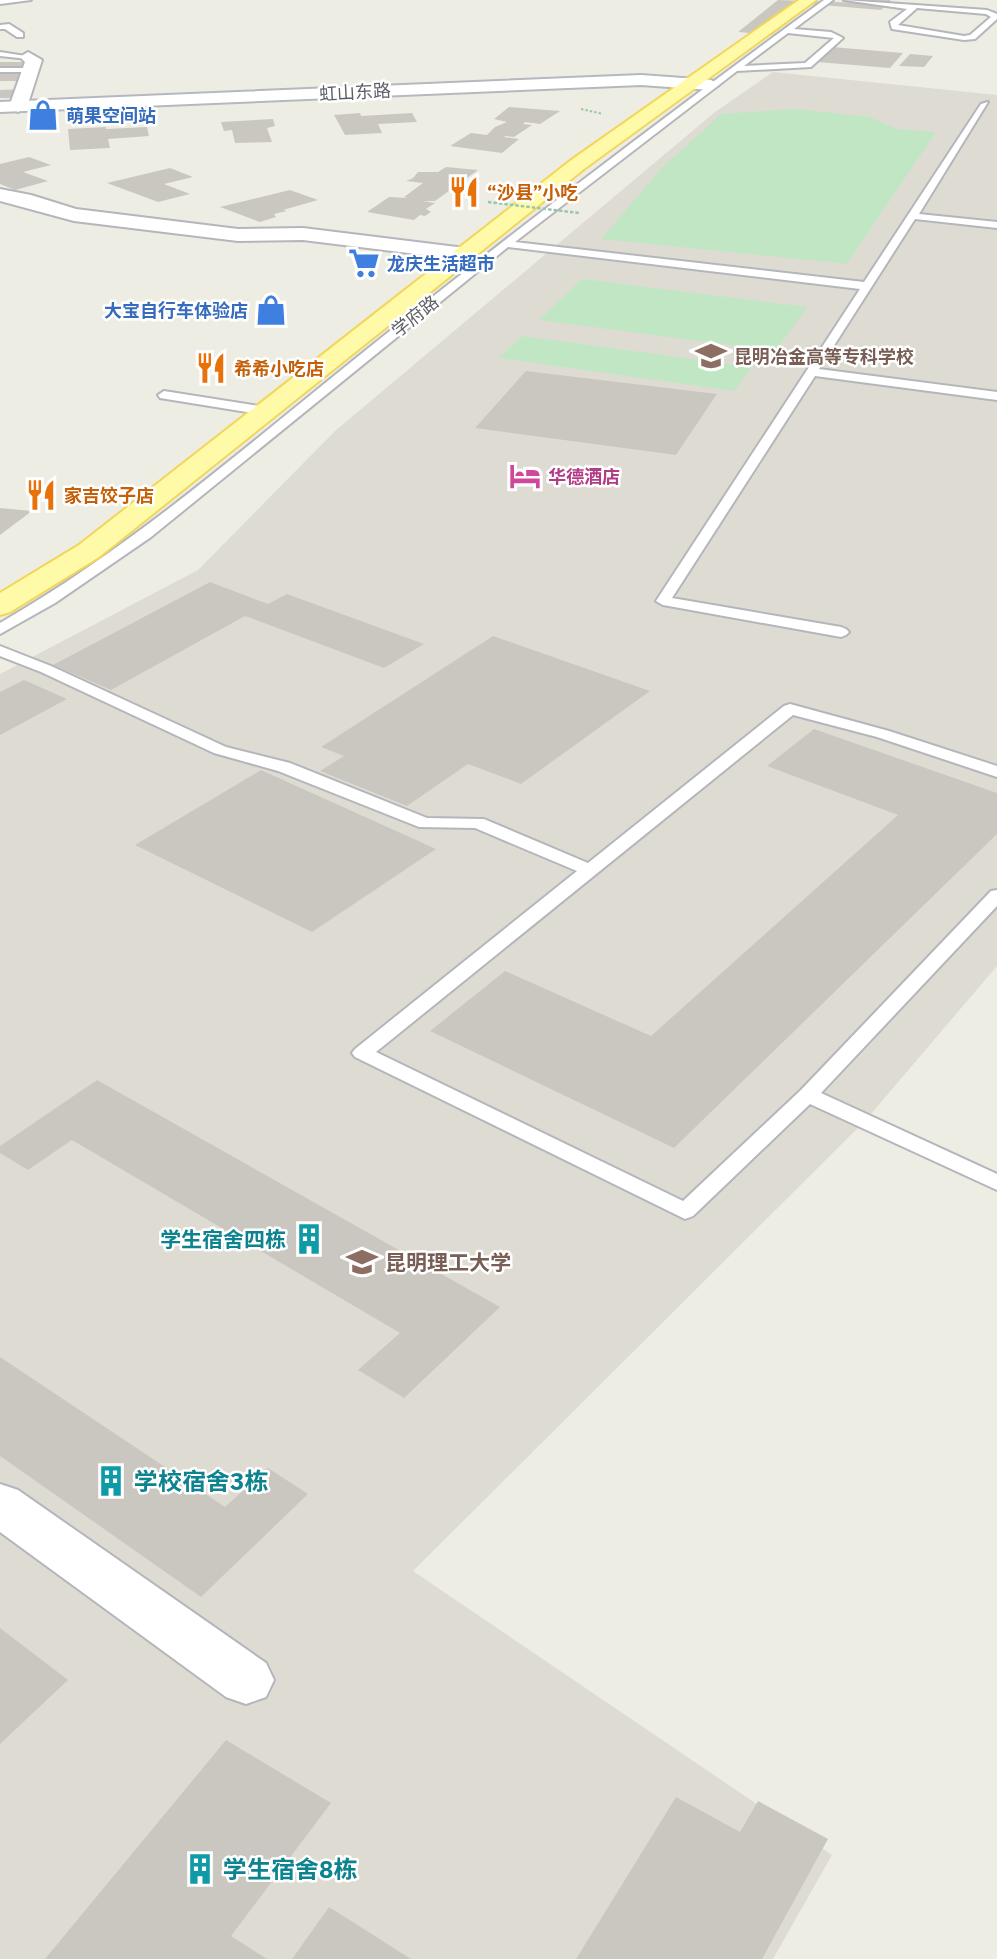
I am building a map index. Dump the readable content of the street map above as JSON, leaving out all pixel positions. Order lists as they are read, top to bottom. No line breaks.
{"streets":{"main road":["学府路"],"street":["虹山东路"]},"crossings":[["虹山东路","学府路"]],"places":{"shop":["萌果空间站","大宝自行车体验店"],"restaurant":["“沙县”小吃","希希小吃店","家吉饺子店"],"supermarket":["龙庆生活超市"],"school or university":["昆明冶金高等专科学校","昆明理工大学"],"hotel":["华德酒店"],"building":["学生宿舍四栋","学校宿舍3栋","学生宿舍8栋"]}}
